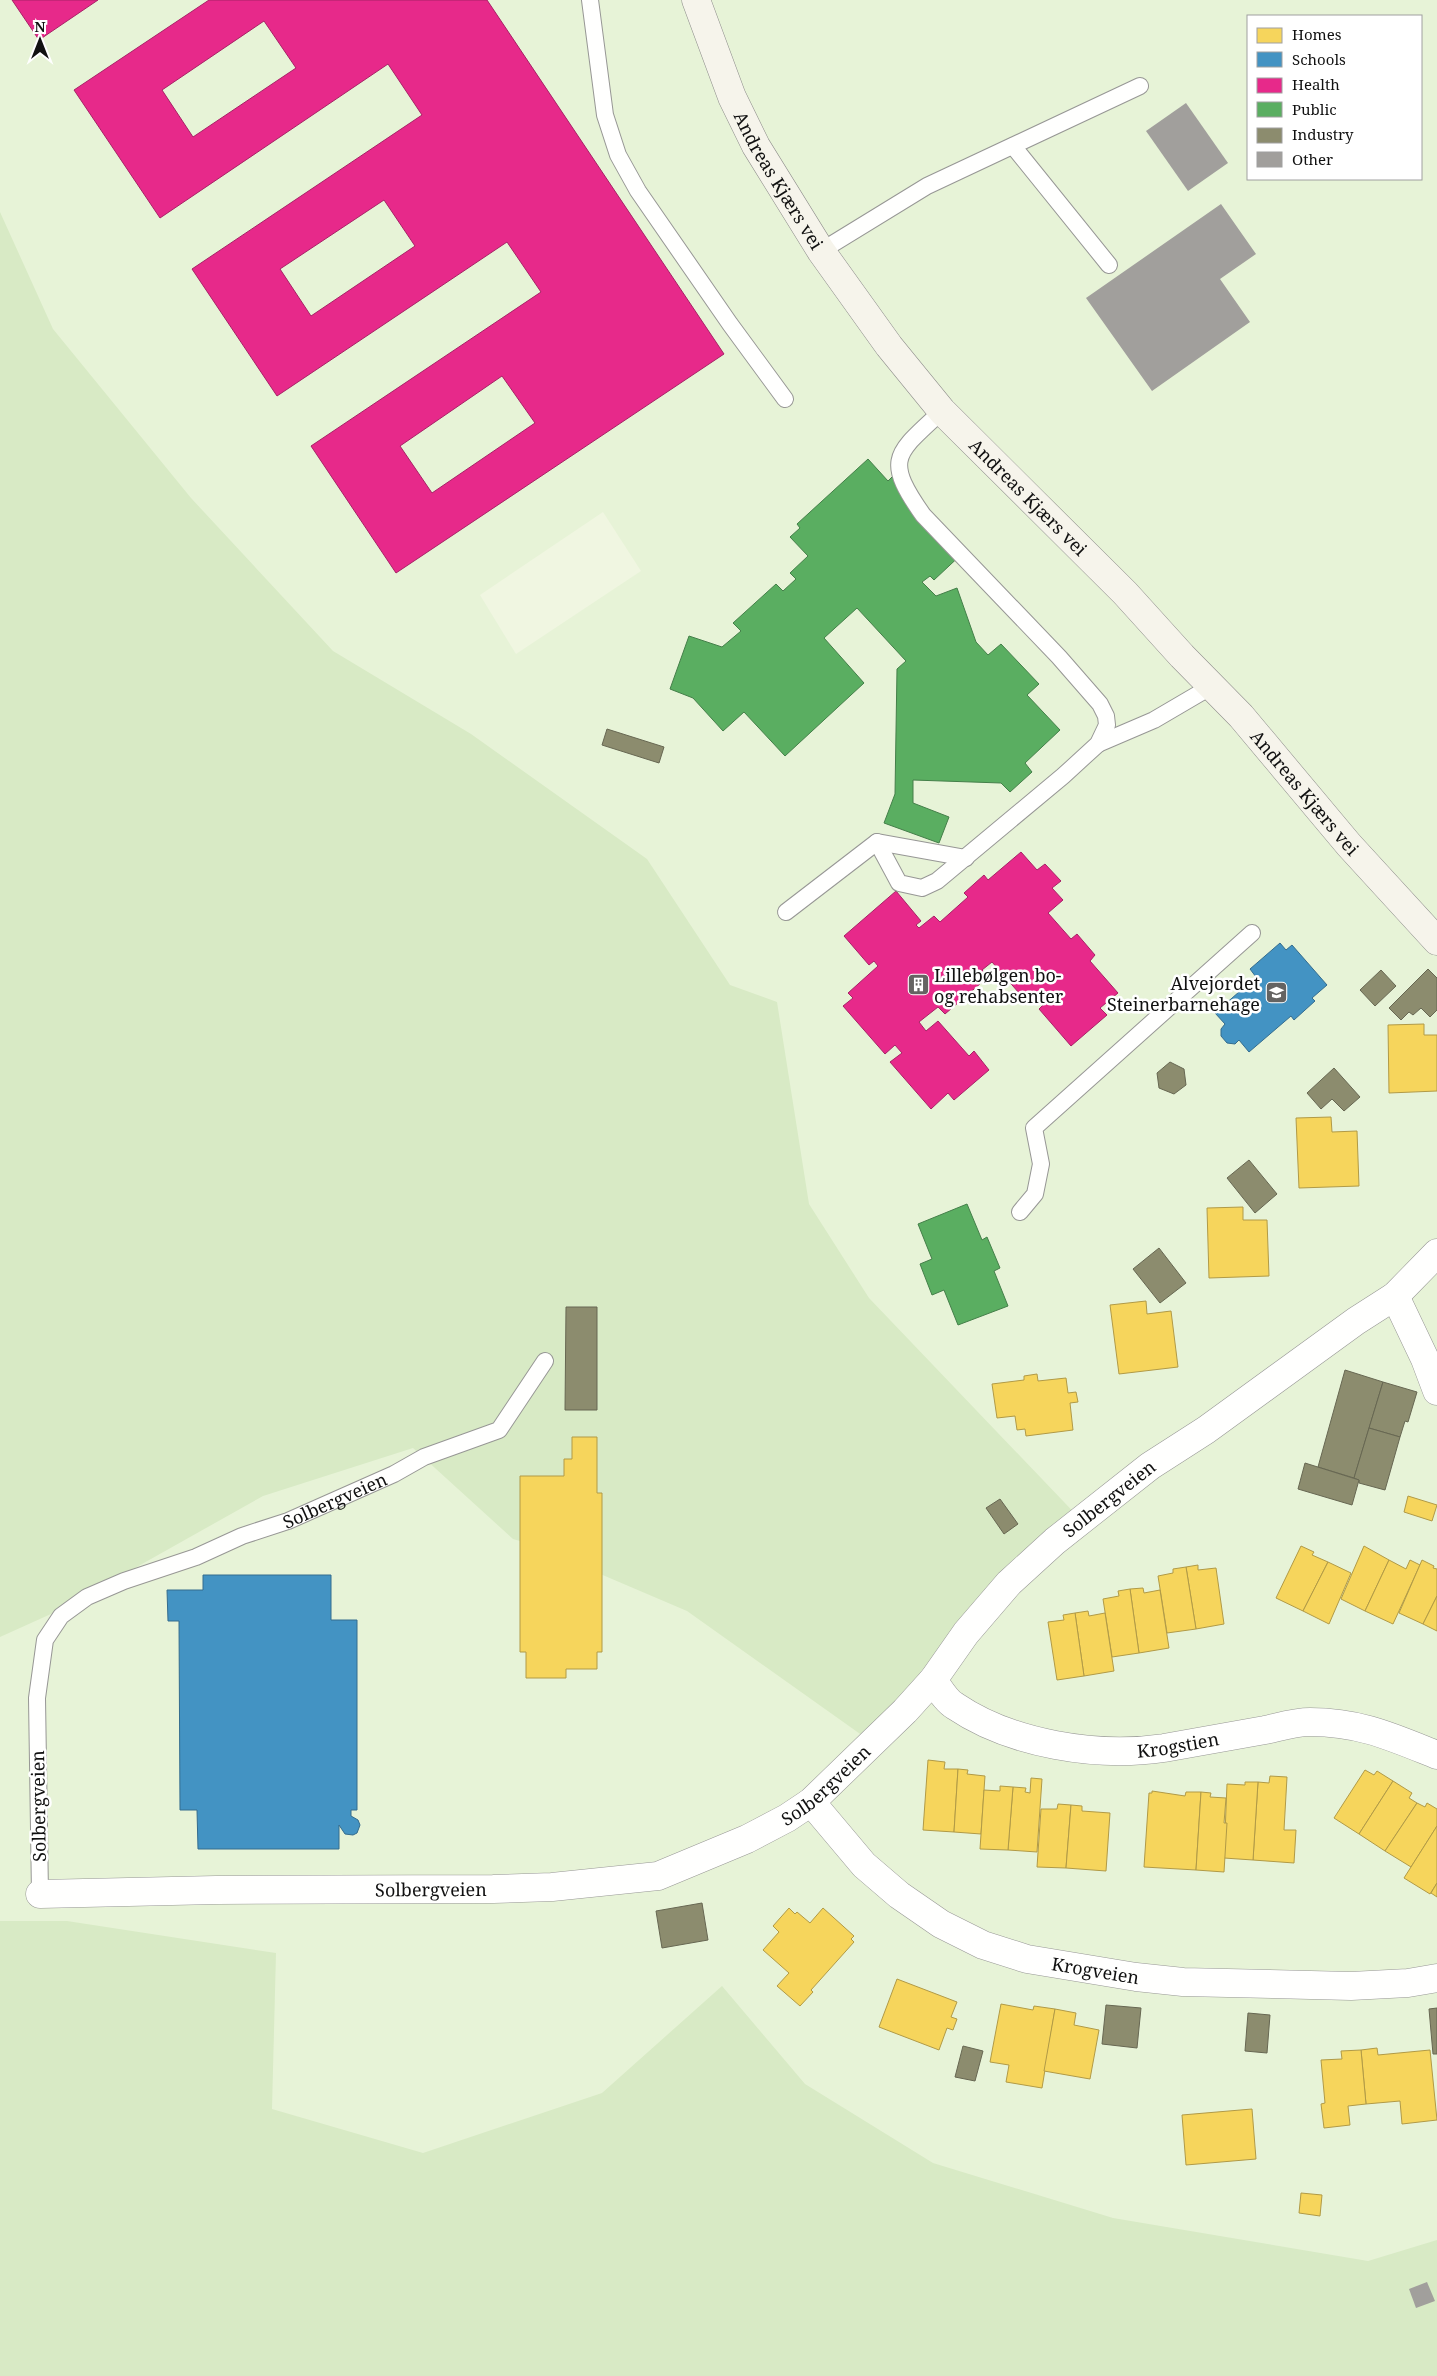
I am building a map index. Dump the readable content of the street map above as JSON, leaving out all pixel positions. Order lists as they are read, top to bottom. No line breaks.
{"streets":{"street":["Andreas Kjærs vei","Solbergveien","Krogstien","Krogveien"]},"crossings":[["Solbergveien","Krogstien"],["Solbergveien","Krogveien"]],"places":{"building":["Lillebølgen bo- og rehabsenter"],"school or university":["Alvejordet Steinerbarnehage"]},"legend":["Homes","Schools","Health","Public","Industry","Other"],"north":"top"}
